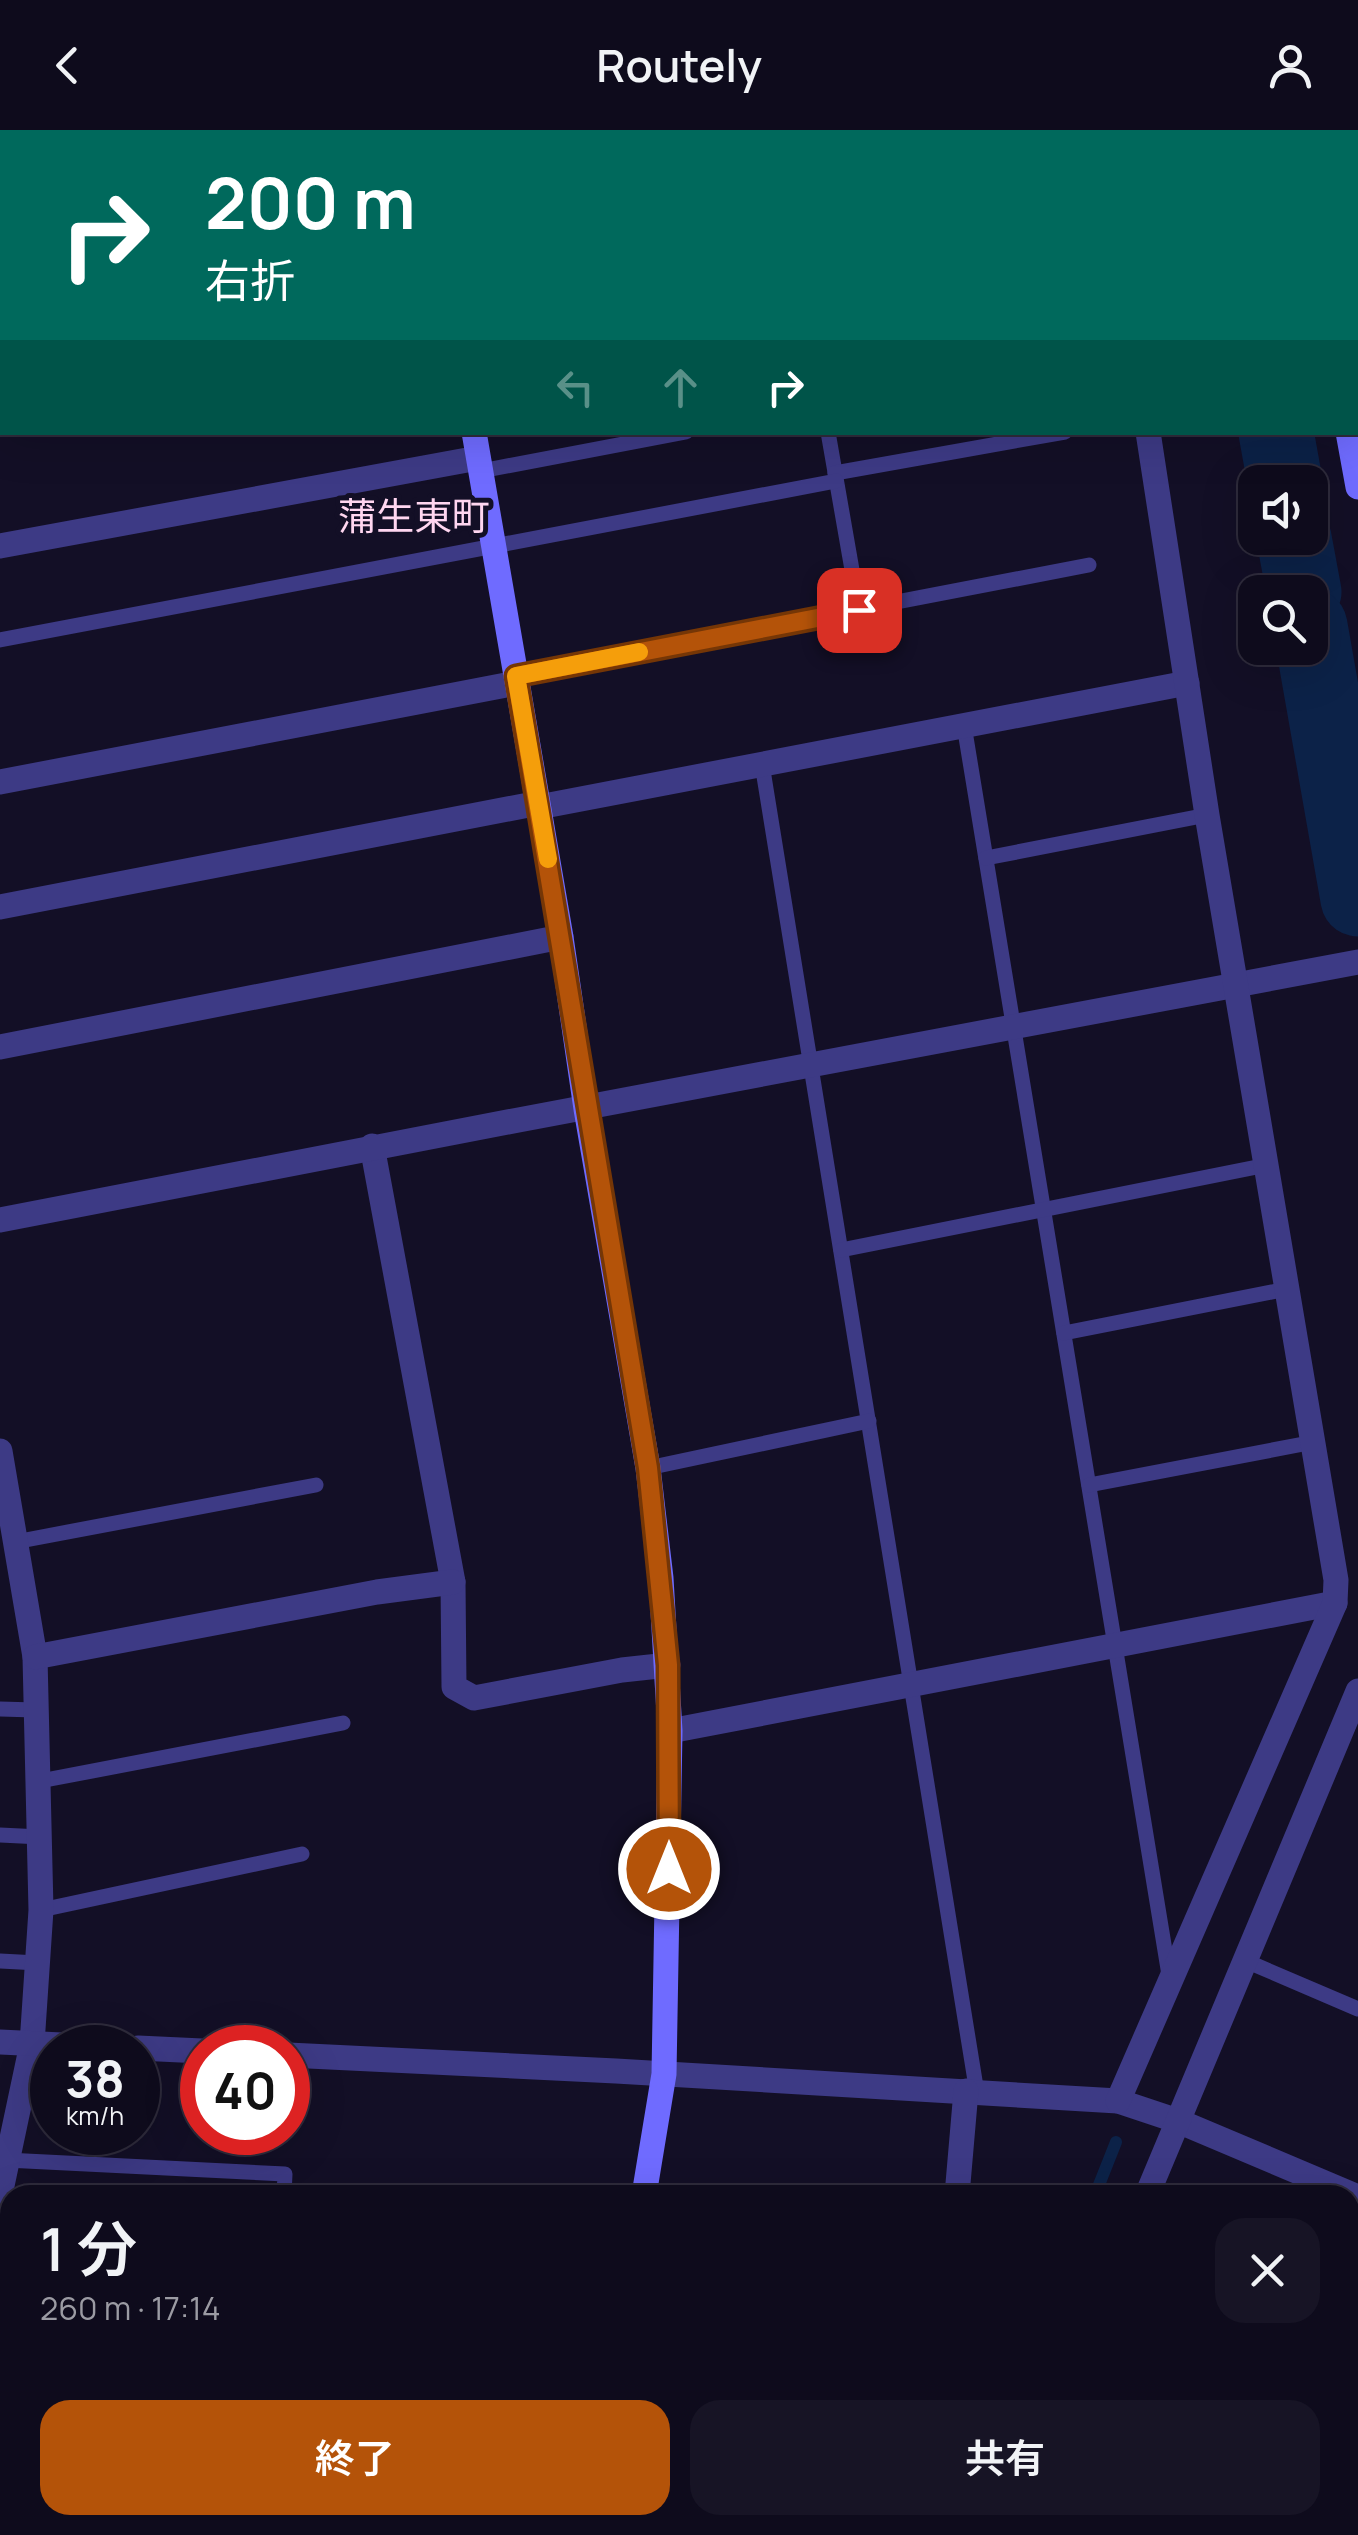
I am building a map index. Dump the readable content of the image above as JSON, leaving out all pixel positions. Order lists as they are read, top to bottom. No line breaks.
{"districts":["蒲生東町"],"page":{"header":"Routely","turn":["200 m","右折"],"speed":"38 km/h","limit":"40","heading":["1 分","260 m · 17:14"],"buttons":["終了","共有"]}}
